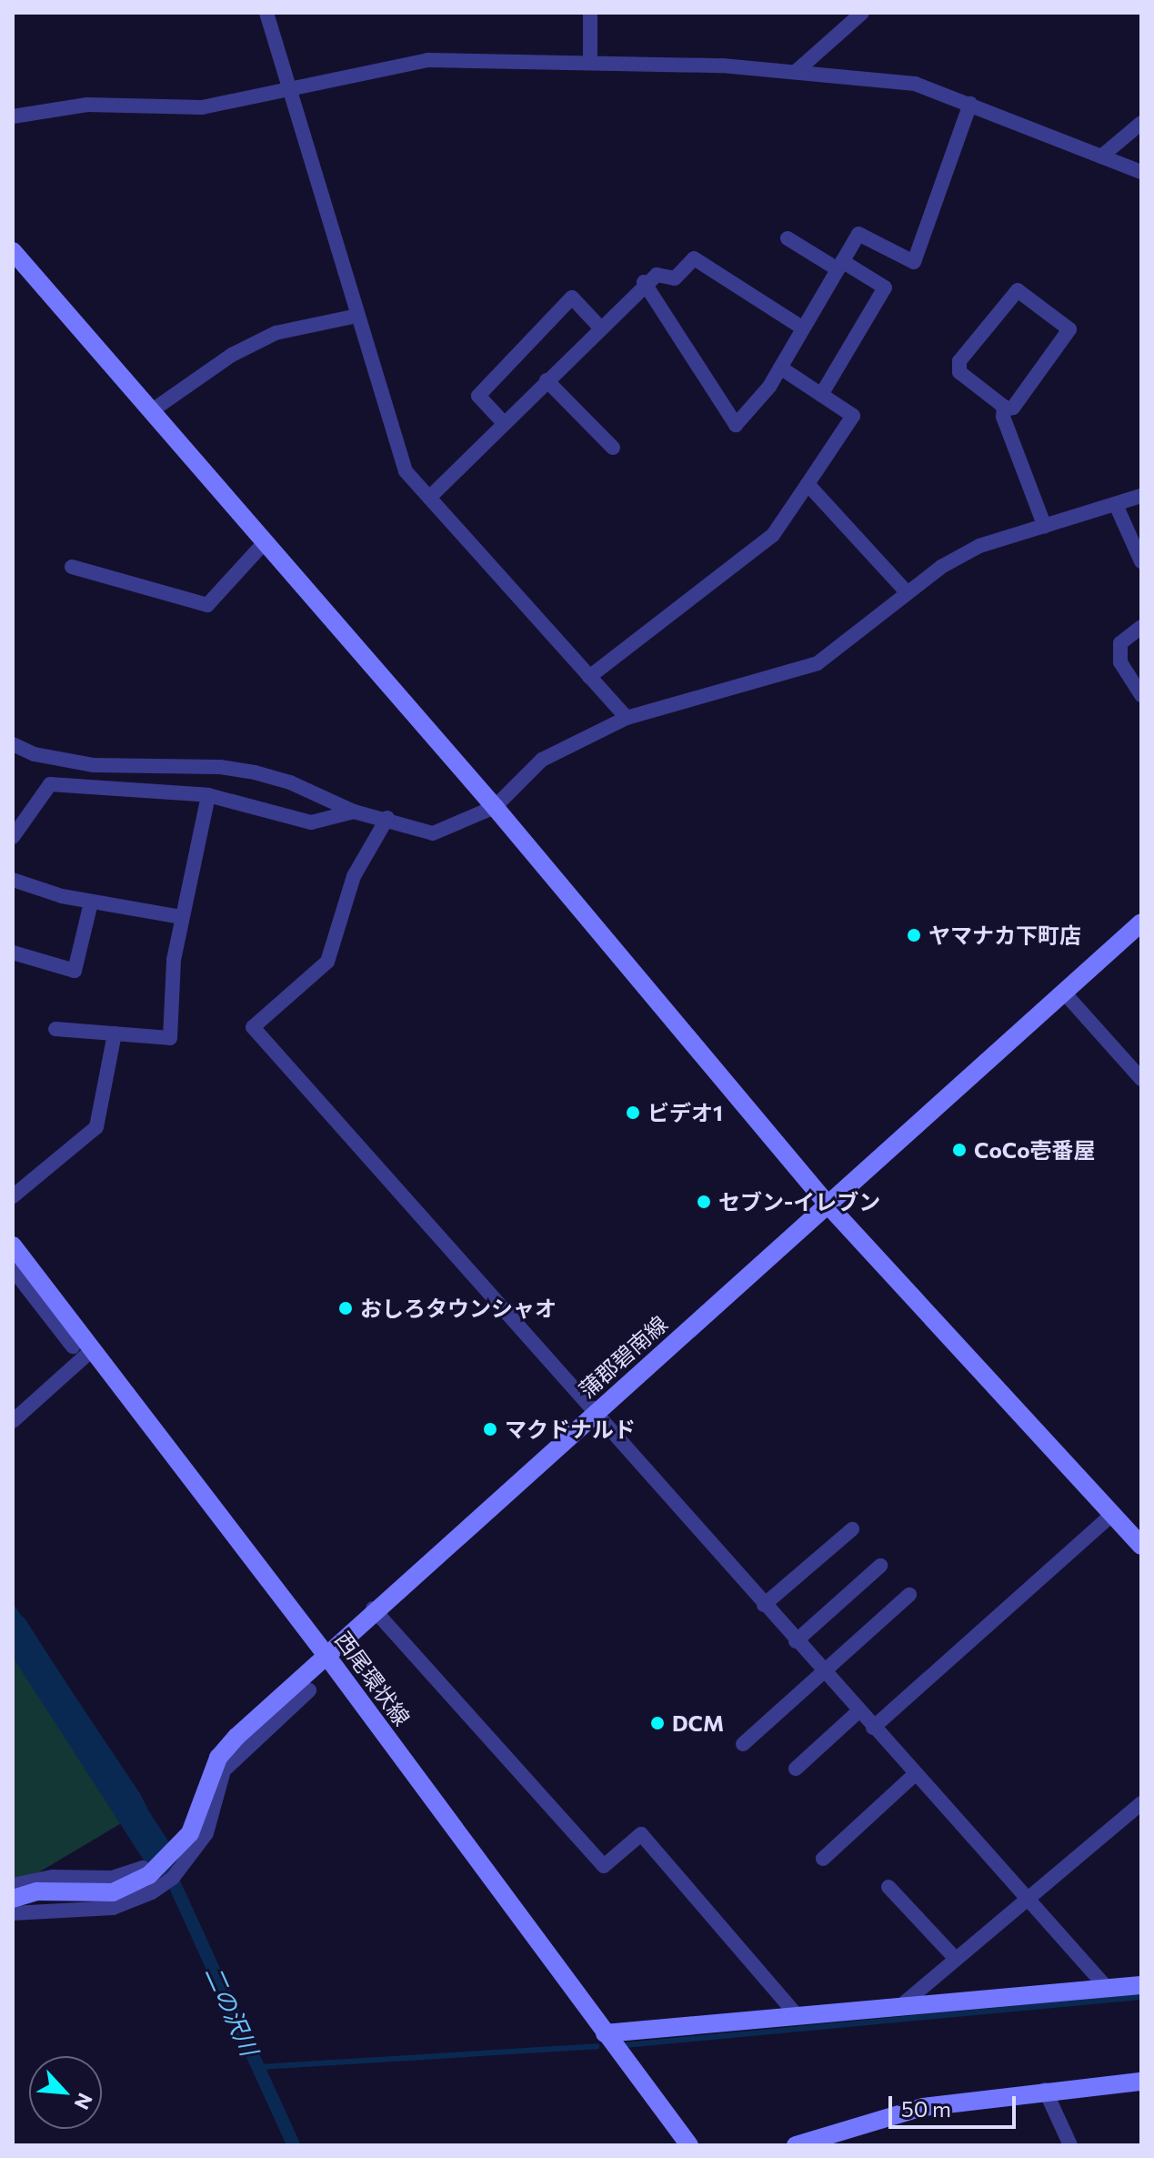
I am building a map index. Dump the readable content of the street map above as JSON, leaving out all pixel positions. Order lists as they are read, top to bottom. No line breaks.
{"streets":{"main road":["蒲郡碧南線","西尾環状線"]},"crossings":[["蒲郡碧南線","西尾環状線"]],"water":["二の沢川"],"places":["ヤマナカ下町店","ビデオ1","CoCo壱番屋","セブン-イレブン","おしろタウンシャオ","マクドナルド","DCM"],"scale_bar":"50 m","north":"bottom right"}
